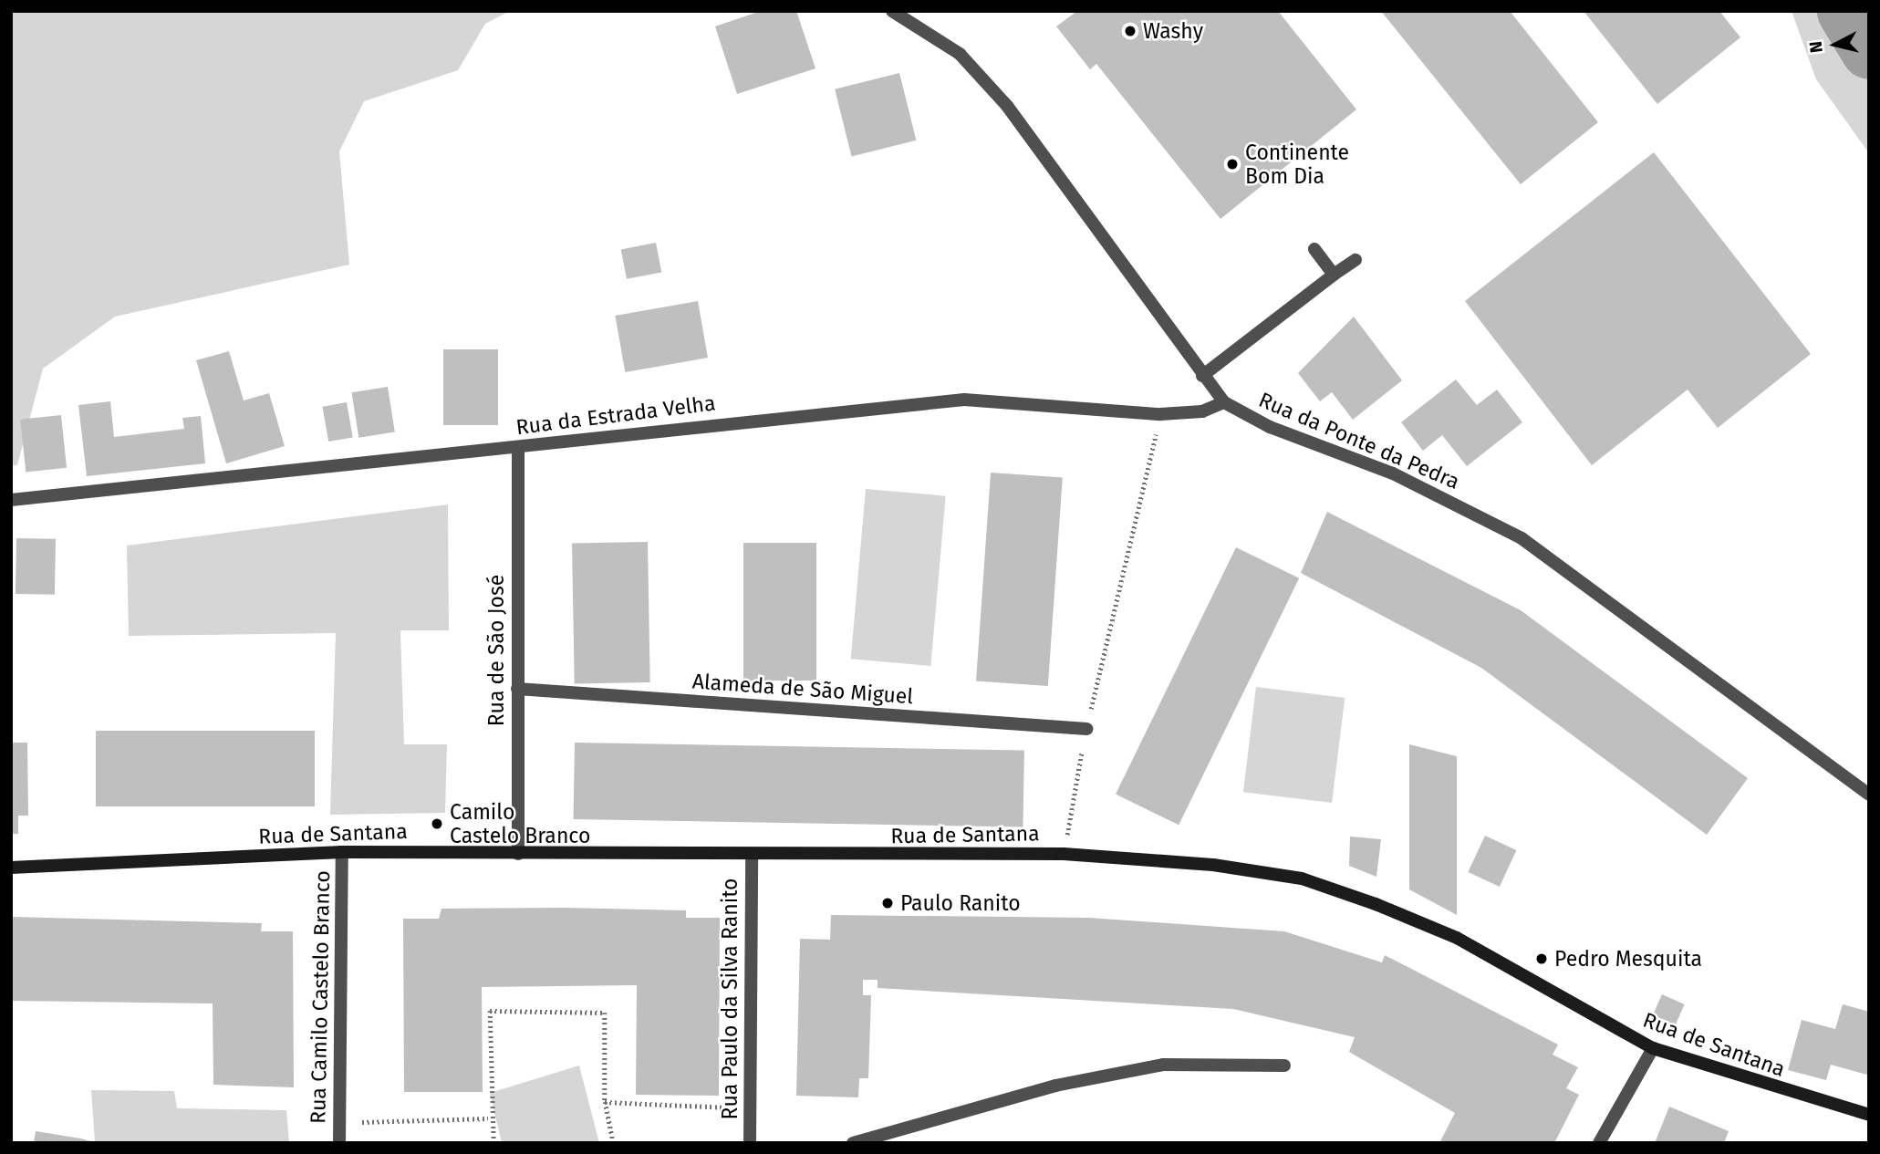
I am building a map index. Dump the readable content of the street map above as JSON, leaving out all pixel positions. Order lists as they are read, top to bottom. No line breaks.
{"streets":{"main road":["Rua de Santana"],"street":["Rua da Estrada Velha","Rua da Ponte da Pedra","Rua de São José","Alameda de São Miguel","Rua Camilo Castelo Branco","Rua Paulo da Silva Ranito"]},"crossings":[["Rua da Estrada Velha","Rua da Ponte da Pedra"],["Rua da Estrada Velha","Rua de São José"],["Rua de São José","Alameda de São Miguel"],["Rua de São José","Rua de Santana"],["Rua de Santana","Rua Camilo Castelo Branco"],["Rua de Santana","Rua Paulo da Silva Ranito"]],"places":["Washy","Continente Bom Dia","Camilo Castelo Branco","Paulo Ranito","Pedro Mesquita"],"north":"left"}
